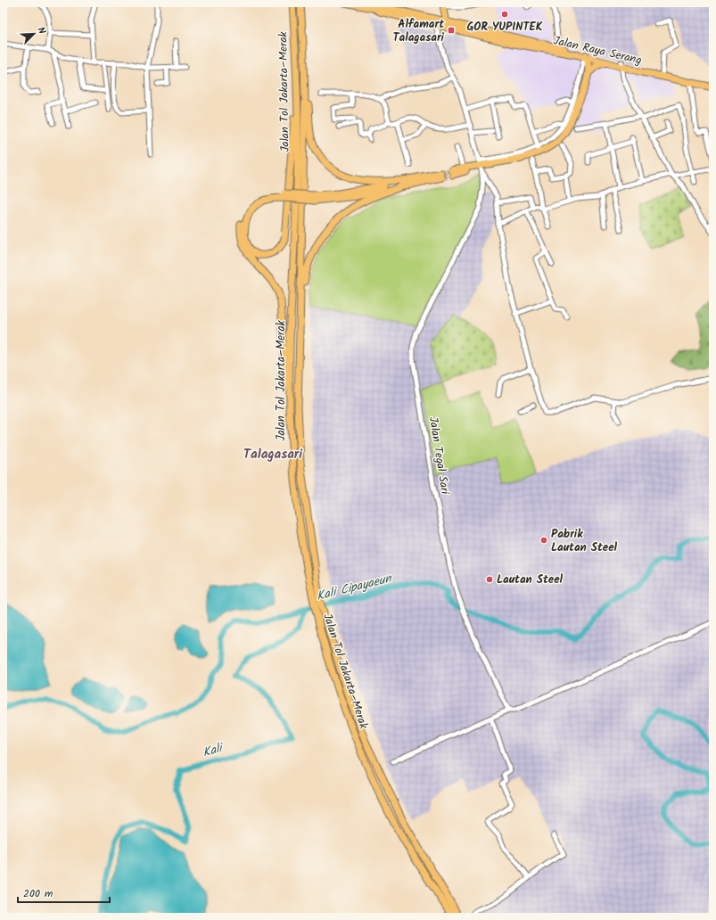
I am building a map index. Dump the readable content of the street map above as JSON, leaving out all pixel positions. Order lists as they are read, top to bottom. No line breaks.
{"streets":{"highway":["Jalan Raya Serang","Jalan Tol Jakarta–Merak"],"street":["Jalan Tegal Sari"]},"districts":["Talagasari"],"water":["Kali Cipayaeun","Kali"],"places":{"other":["GOR YUPINTEK","Pabrik Lautan Steel","Lautan Steel"],"transit":["Alfamart Talagasari"]},"scale_bar":"200 m","north":"top right"}
